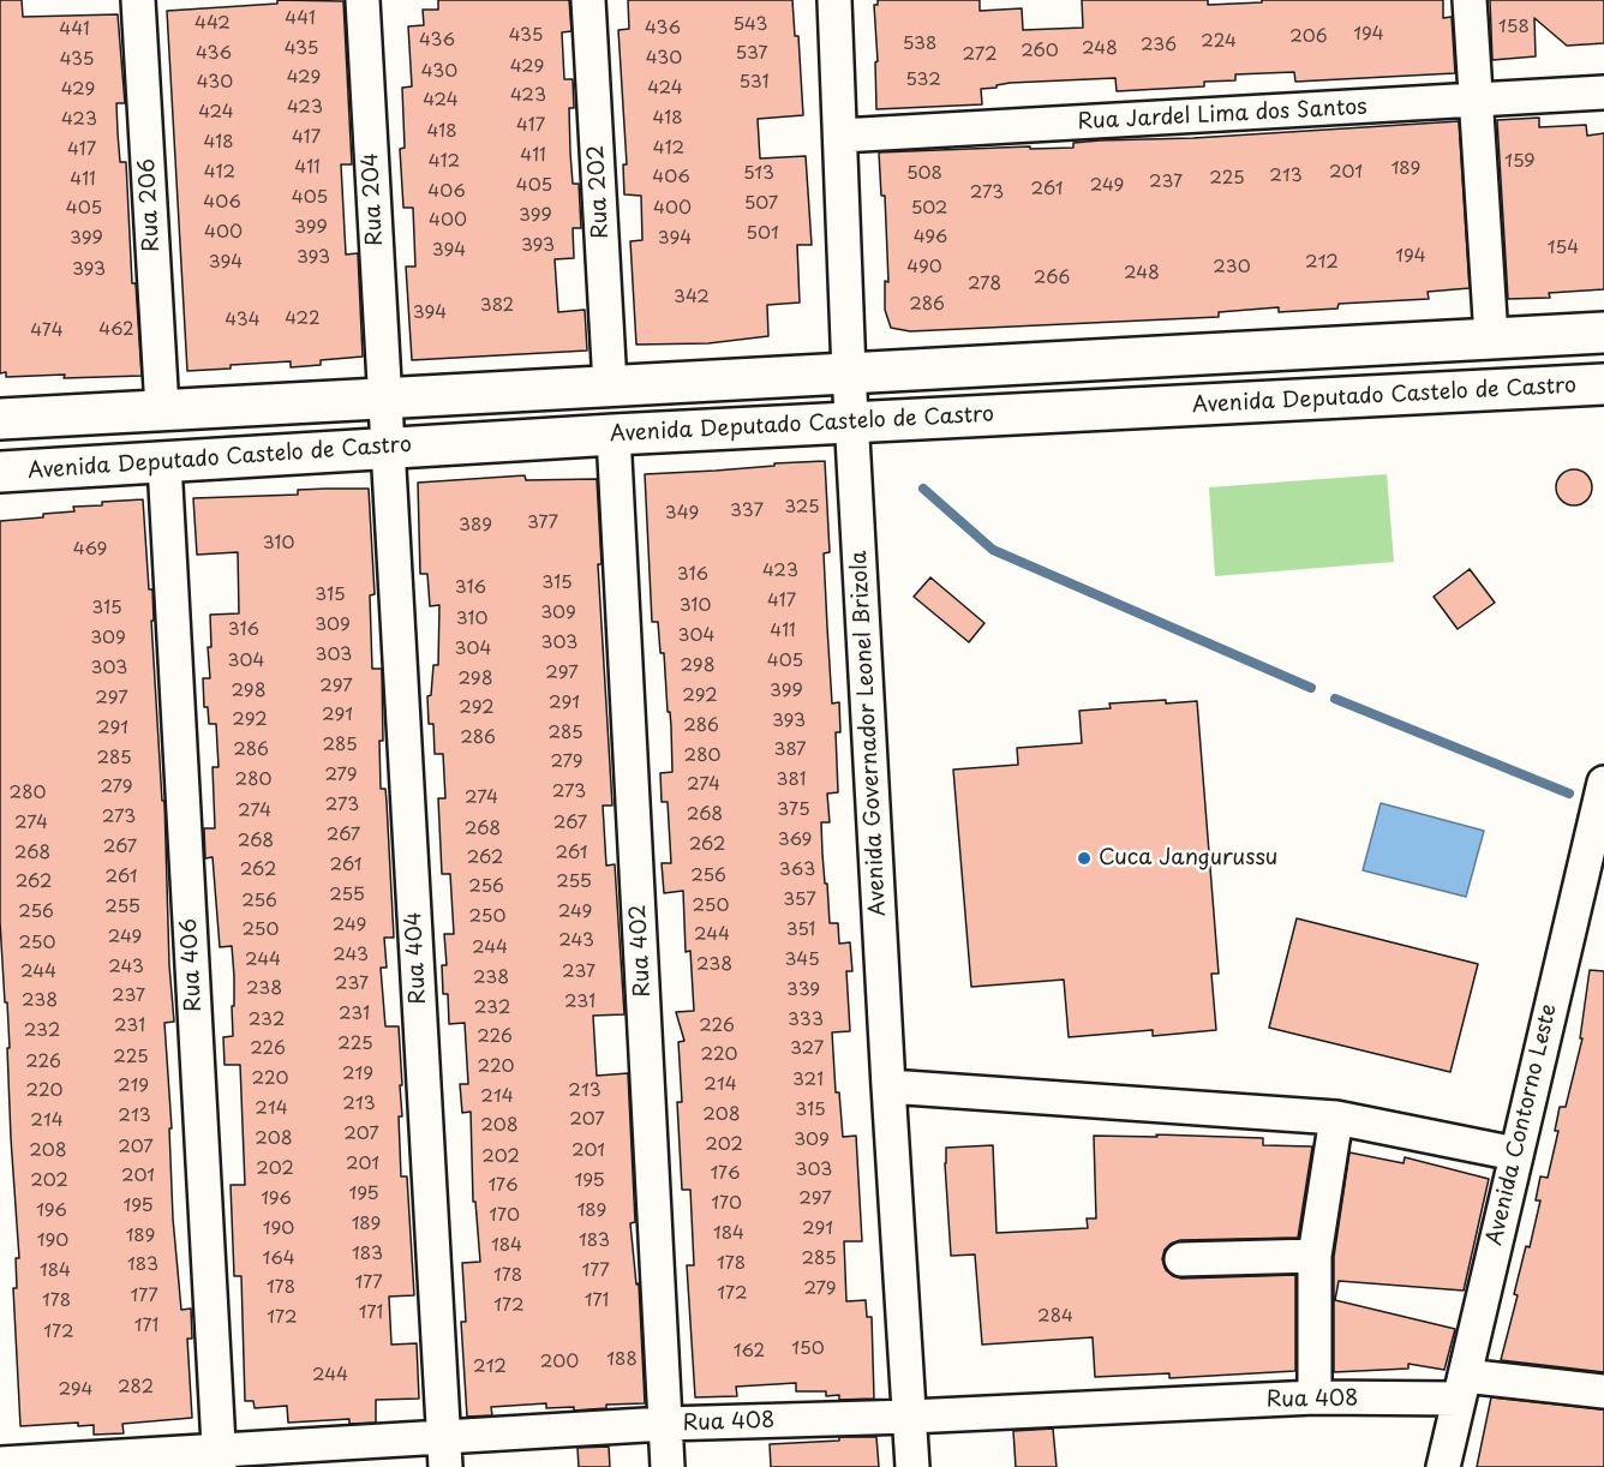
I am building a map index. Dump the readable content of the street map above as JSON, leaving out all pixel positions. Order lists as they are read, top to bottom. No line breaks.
{"streets":{"main road":["Avenida Deputado Castelo de Castro"],"street":["Rua Jardel Lima dos Santos","Rua 202","Rua 204","Rua 206","Avenida Governador Leonel Brizola","Rua 402","Rua 404","Rua 406","Avenida Contorno Leste","Rua 408"]},"crossings":[["Rua Jardel Lima dos Santos","Avenida Governador Leonel Brizola"],["Rua 204","Avenida Deputado Castelo de Castro"],["Rua 204","Rua 404"],["Avenida Deputado Castelo de Castro","Avenida Governador Leonel Brizola"],["Avenida Deputado Castelo de Castro","Rua 402"],["Avenida Deputado Castelo de Castro","Rua 404"],["Avenida Deputado Castelo de Castro","Rua 406"],["Avenida Governador Leonel Brizola","Rua 408"],["Rua 402","Rua 408"],["Rua 404","Rua 408"],["Rua 406","Rua 408"],["Avenida Contorno Leste","Rua 408"]],"places":["Cuca Jangurussu"],"house_numbers":["441","442","543","158","436","441","194","435","206","436","224","538","236","435","248","260","436","537","272","430","435","429","430","429","532","430","531","424","429","423","424","423","424","418","423","417","418","417","418","412","417","411","412","159","411","189","412","201","513","508","213","406","225","411","237","405","249","261","406","273","405","406","507","405","400","502","399","400","399","400","501","496","399","394","393","154","394","194","393","394","212","490","230","393","248","266","278","342","286","382","394","422","434","462","474","325","337","349","377","389","310","469","423","316","315","316","315","417","310","315","309","310","309","316","411","304","309","303","304","303","304","405","298","303","297","298","297","298","399","292","297","291","292","291","292","393","286","291","285","286","285","286","387","280","285","279","279","280","381","274","279","273","280","274","273","375","274","268","273","274","267","268","267","369","268","262","267","268","261","262","261","262","363","256","261","262","255","256","255","357","256","250","255","256","249","250","249","250","351","244","249","243","250","244","243","244","345","238","243","244","237","238","237","238","339","237","238","231","232","231","232","333","231","226","232","226","225","226","327","220","225","226","220","219","220","321","214","219","220","213","214","213","214","315","208","213","207","214","208","207","208","309","202","207","208","201","202","201","202","303","176","201","202","195","176","195","196","297","170","195","196","189","170","189","190","291","184","189","190","183","184","183","164","285","178","183","184","177","178","177","178","279","172","177","178","171","172","171","284","172","171","172","150","162","188","200","212","244","282","294"]}
